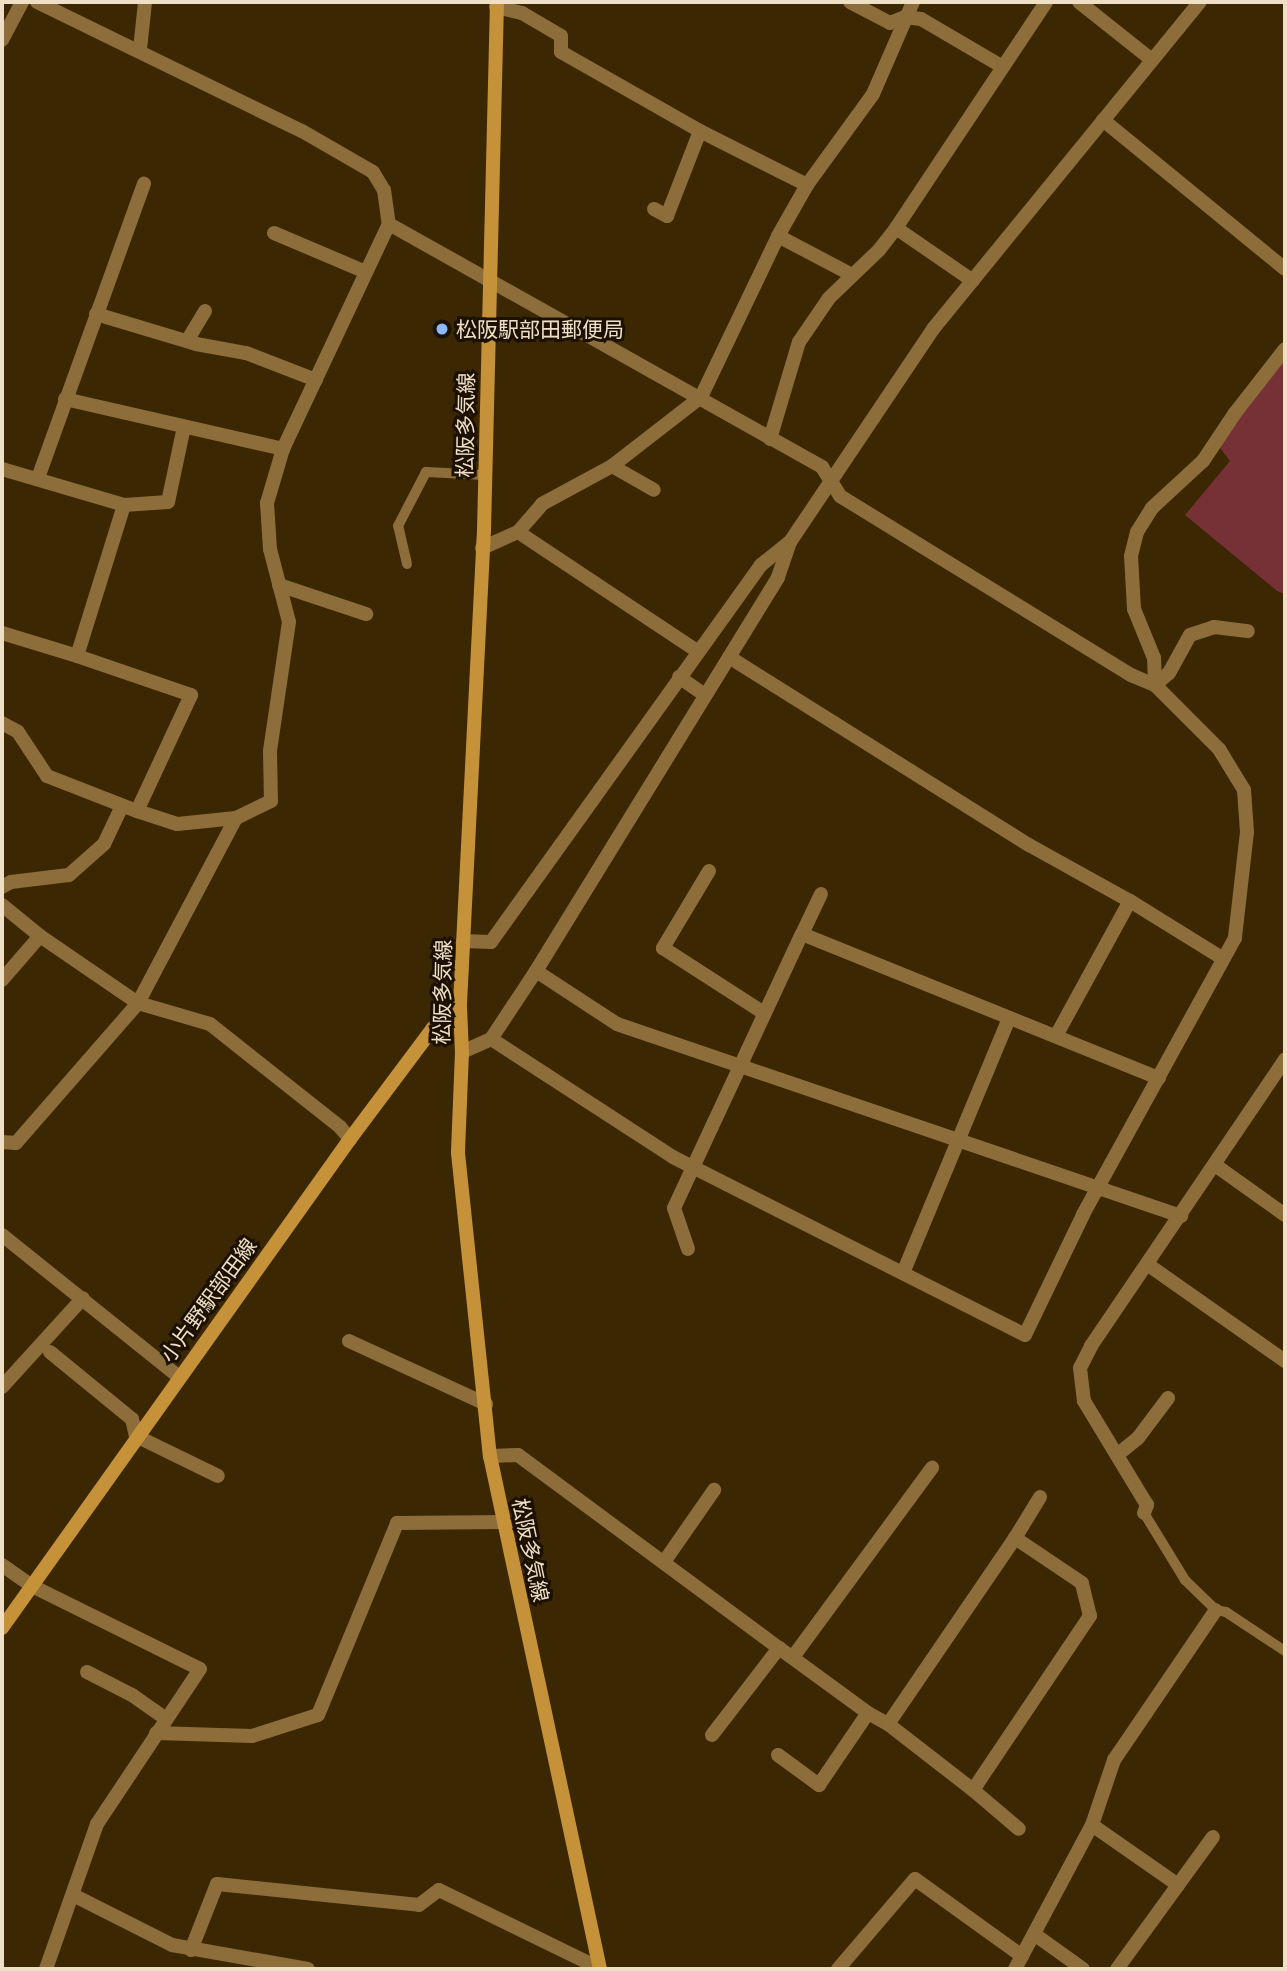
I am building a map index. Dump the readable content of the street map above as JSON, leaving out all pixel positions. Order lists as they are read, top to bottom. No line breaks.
{"streets":{"main road":["松阪多気線","小片野駅部田線"]},"crossings":[["松阪多気線","小片野駅部田線"]],"places":["松阪駅部田郵便局"]}
